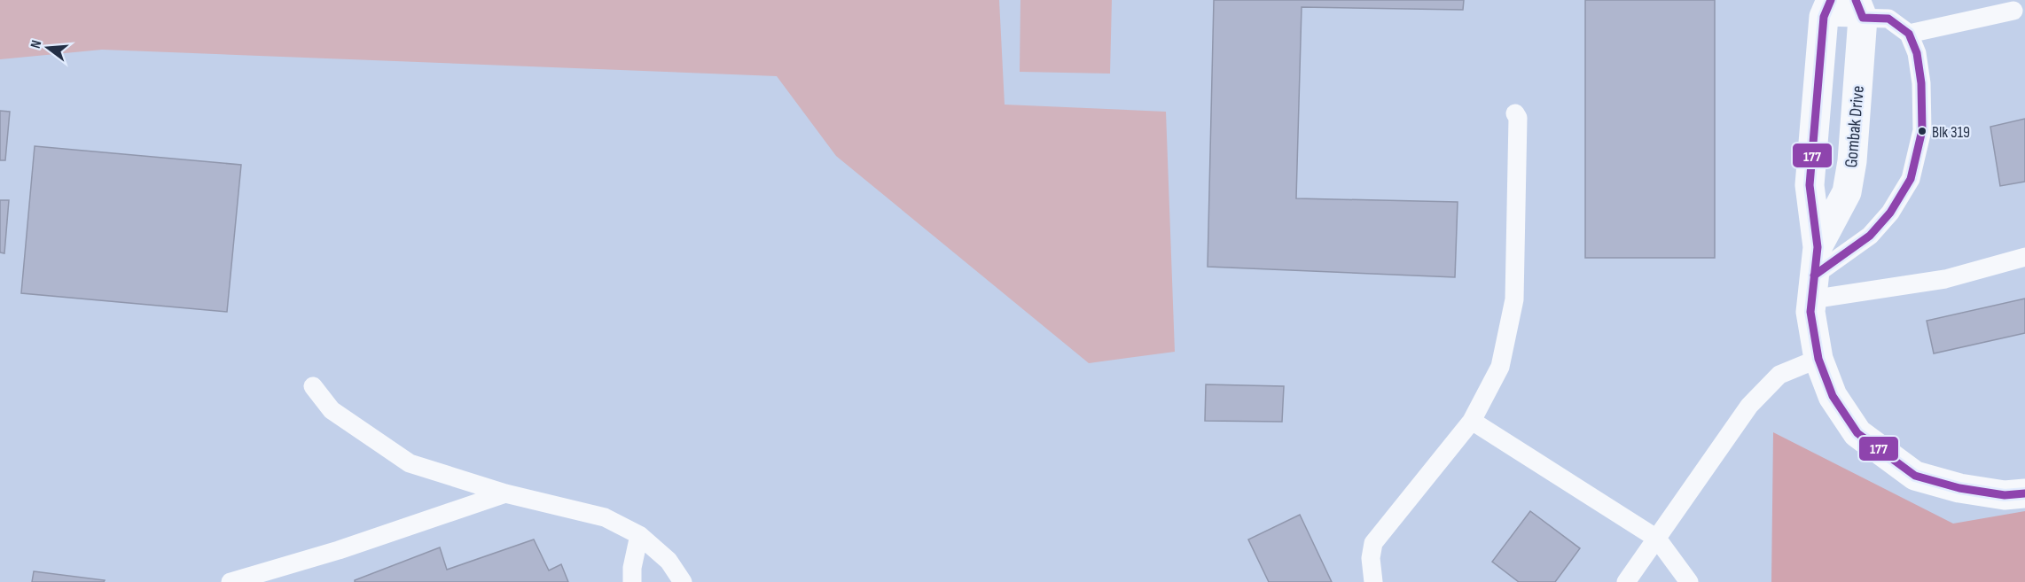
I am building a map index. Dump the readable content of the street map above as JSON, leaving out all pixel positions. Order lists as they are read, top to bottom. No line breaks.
{"streets":{"street":["Gombak Drive"]},"places":["Blk 319"],"lines":["transit line 177"],"north":"left"}
